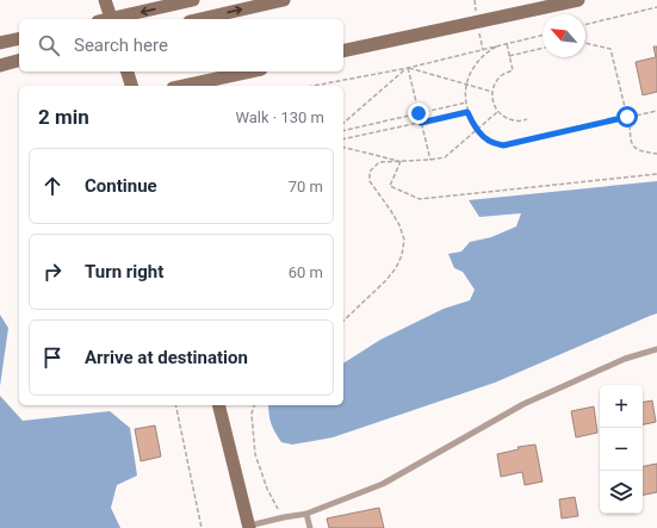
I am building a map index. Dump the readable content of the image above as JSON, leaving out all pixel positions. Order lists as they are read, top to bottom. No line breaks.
{"north":"top left","page":{"search":"Search here","heading":["2 min","Walk · 130 m"],"list":[["Continue","70 m"],["Turn right","60 m"],"Arrive at destination"],"map_buttons":["+","−"]}}
